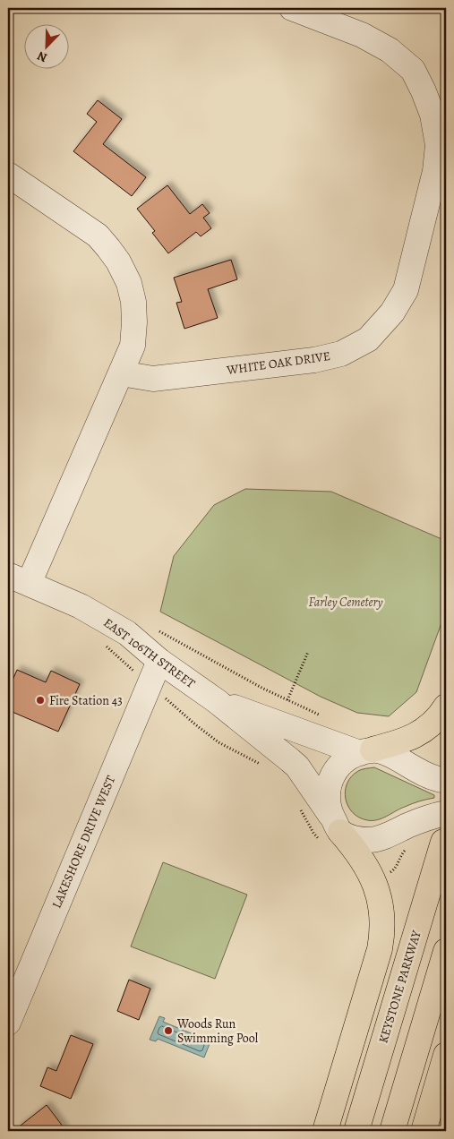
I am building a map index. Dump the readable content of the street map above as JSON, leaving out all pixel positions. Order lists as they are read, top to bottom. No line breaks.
{"streets":{"highway":["KEYSTONE PARKWAY"],"street":["WHITE OAK DRIVE","EAST 106TH STREET","LAKESHORE DRIVE WEST"]},"crossings":[["EAST 106TH STREET","LAKESHORE DRIVE WEST"]],"parks":["Farley Cemetery"],"places":["Fire Station 43","Woods Run Swimming Pool"],"north":"bottom left"}
